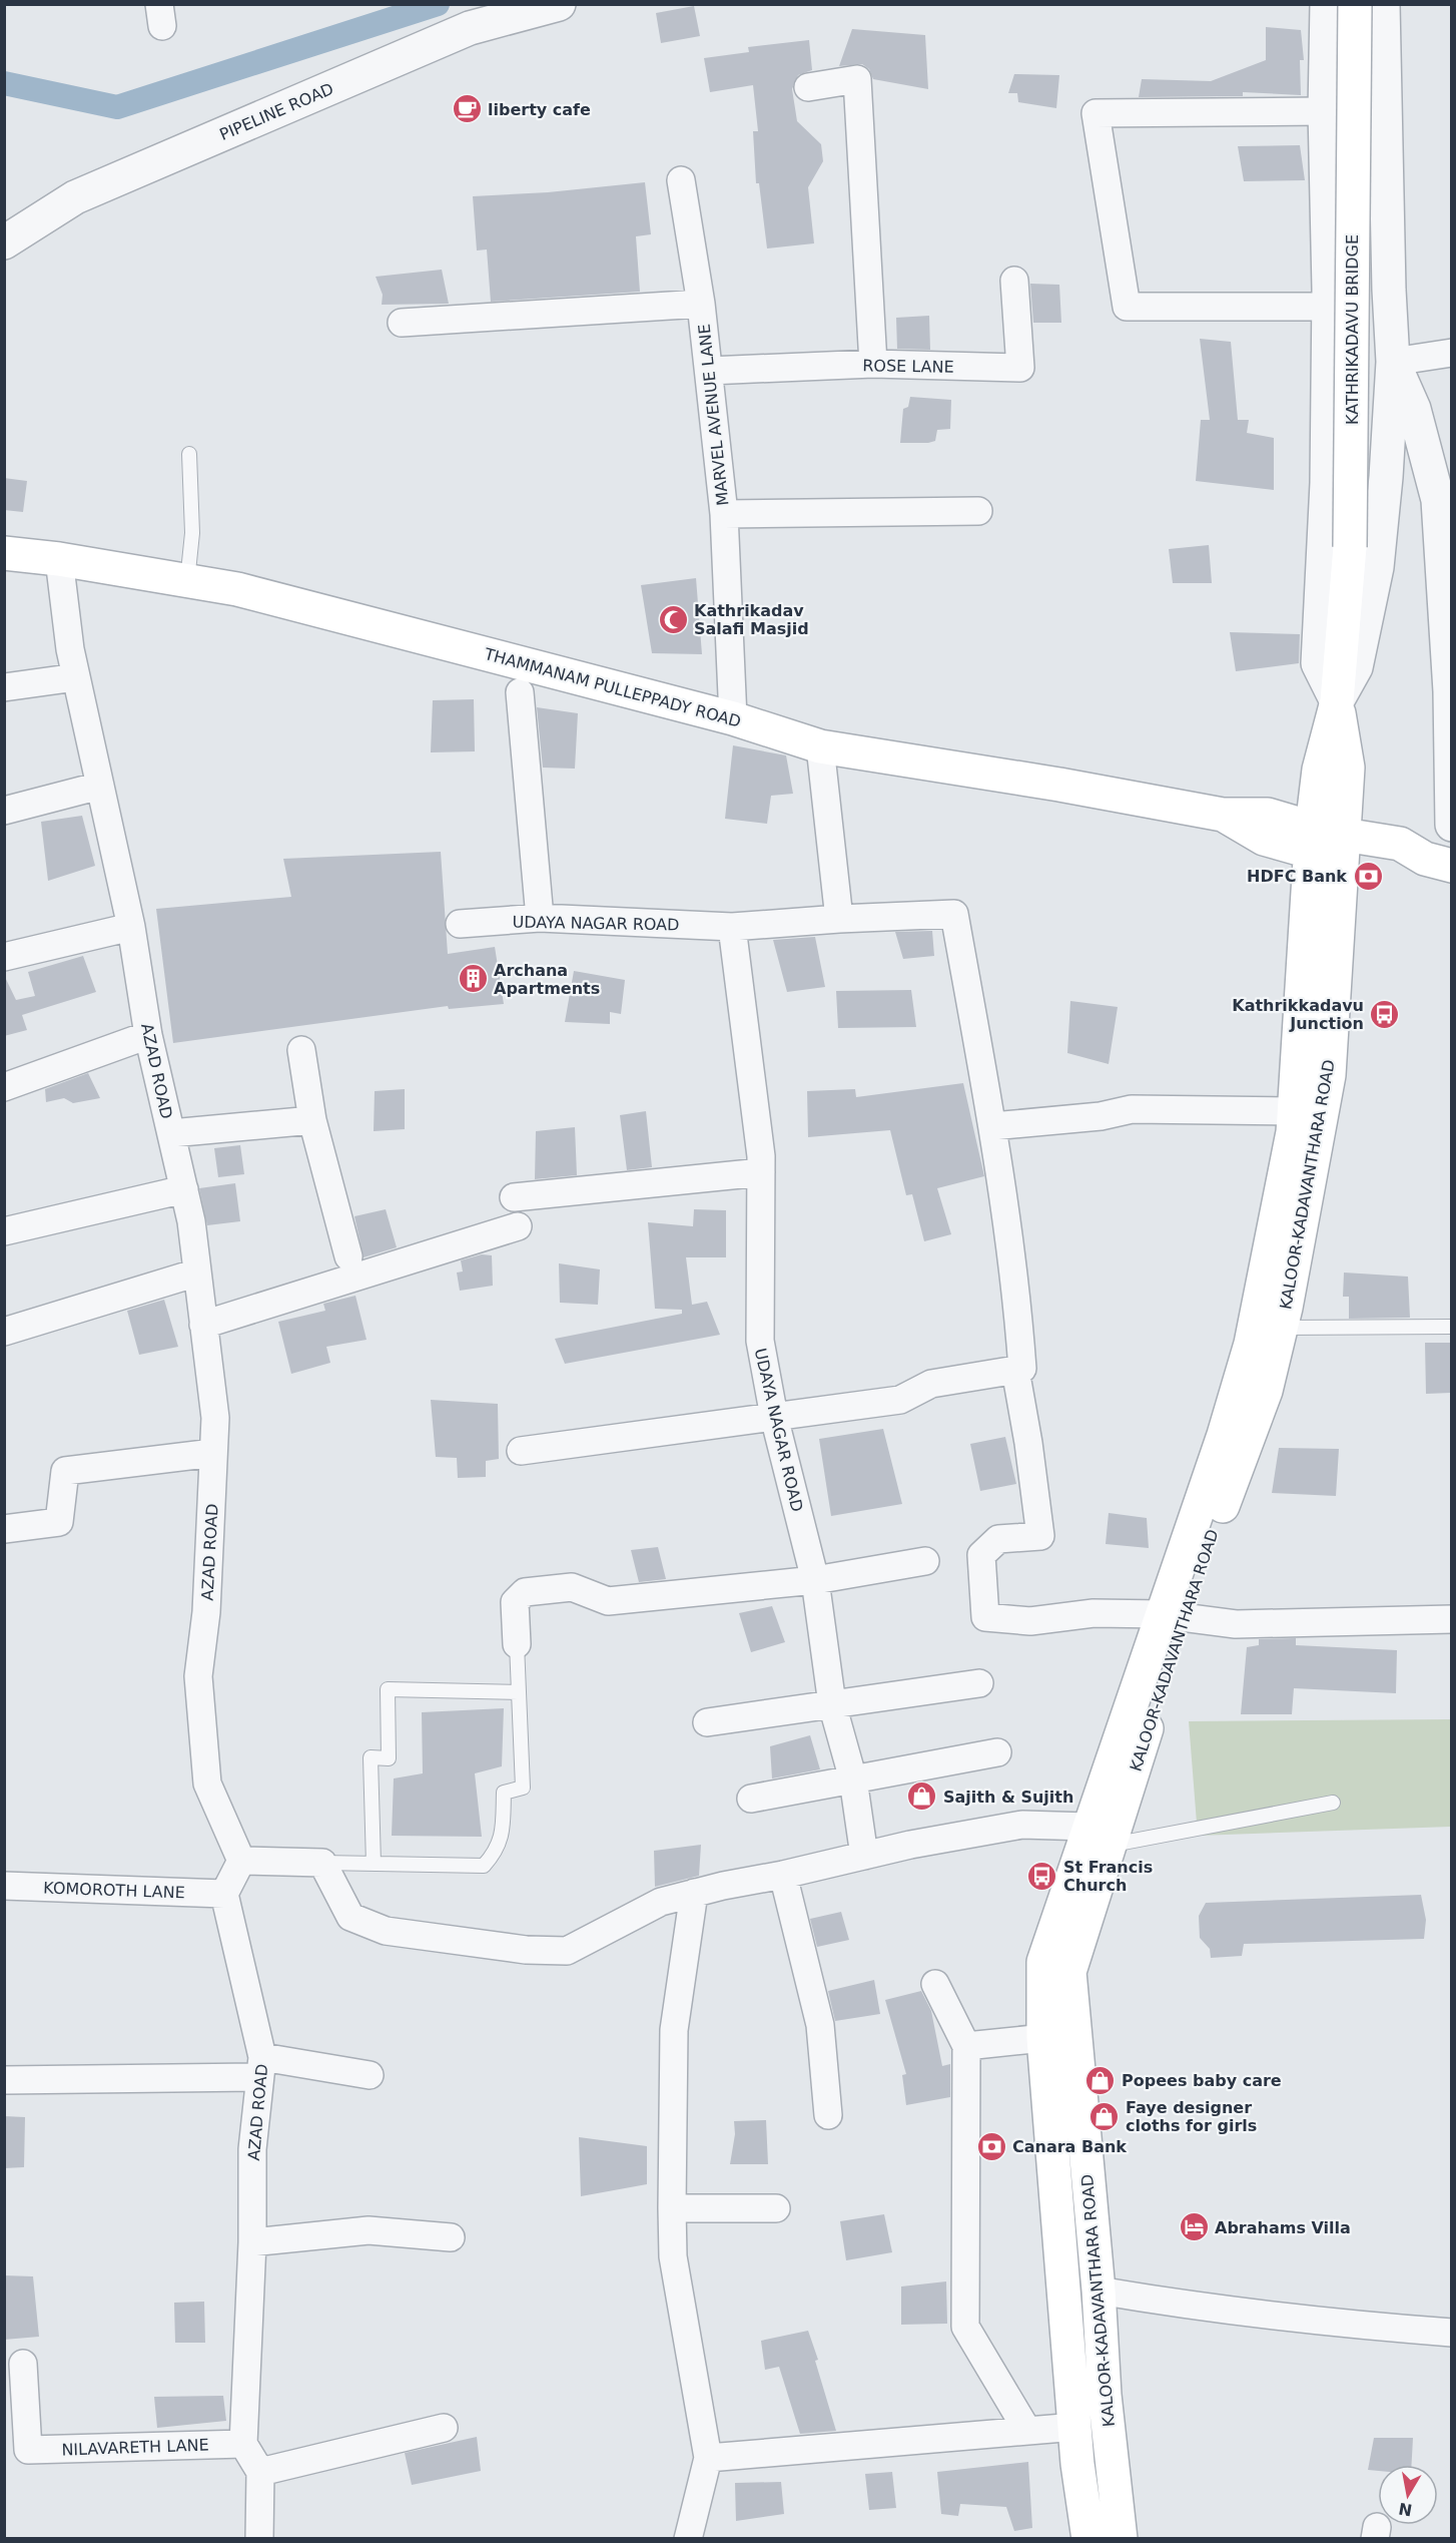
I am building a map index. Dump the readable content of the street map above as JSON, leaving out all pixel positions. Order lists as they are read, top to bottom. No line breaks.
{"streets":{"main road":["KATHRIKADAVU BRIDGE","THAMMANAM PULLEPPADY ROAD","KALOOR-KADAVANTHARA ROAD"],"street":["PIPELINE ROAD","ROSE LANE","MARVEL AVENUE LANE","UDAYA NAGAR ROAD","AZAD ROAD","KOMOROTH LANE","NILAVARETH LANE"]},"crossings":[["KATHRIKADAVU BRIDGE","KALOOR-KADAVANTHARA ROAD"],["ROSE LANE","MARVEL AVENUE LANE"],["MARVEL AVENUE LANE","THAMMANAM PULLEPPADY ROAD"],["THAMMANAM PULLEPPADY ROAD","AZAD ROAD"],["THAMMANAM PULLEPPADY ROAD","KALOOR-KADAVANTHARA ROAD"],["AZAD ROAD","KOMOROTH LANE"],["AZAD ROAD","NILAVARETH LANE"]],"places":{"cafe":["liberty cafe"],"mosque":["Kathrikadav Salafi Masjid"],"bank":["HDFC Bank","Canara Bank"],"building":["Archana Apartments"],"bus stop":["Kathrikkadavu Junction","St Francis Church"],"shop":["Sajith & Sujith","Popees baby care","Faye designer cloths for girls"],"hotel":["Abrahams Villa"]},"north":"bottom"}
